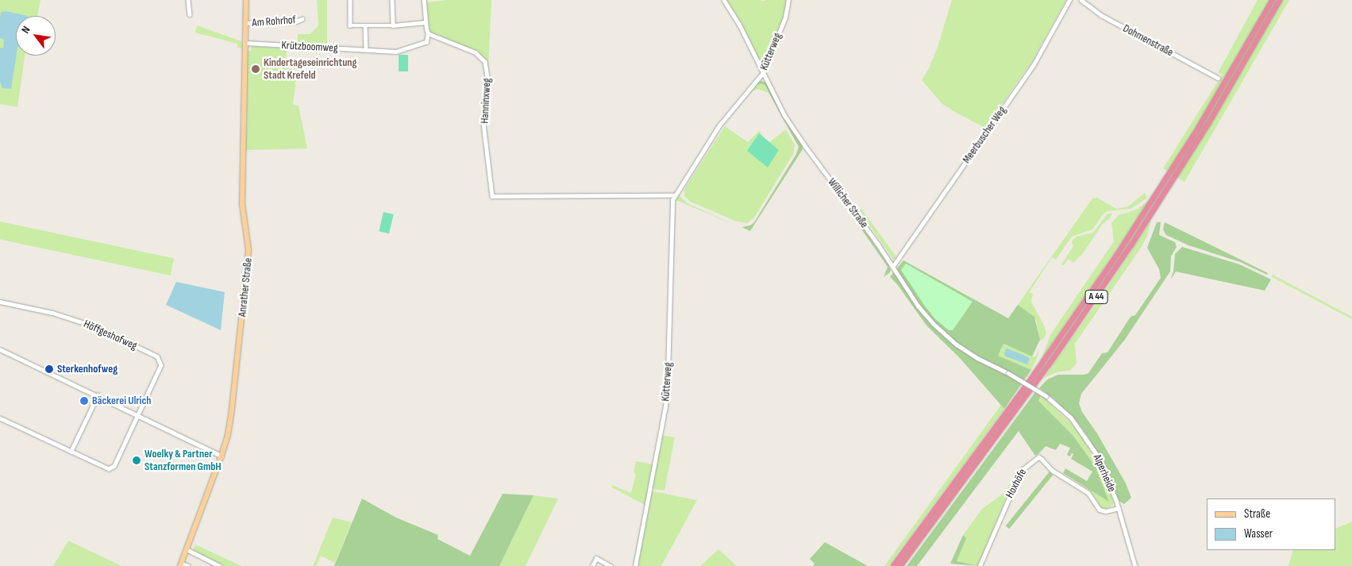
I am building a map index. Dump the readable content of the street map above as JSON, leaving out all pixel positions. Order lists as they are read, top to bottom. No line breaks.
{"streets":{"highway":["A 44"],"main road":["Anrather Straße"],"street":["Am Rohrhof","Dohmenstraße","Krützboomweg","Kütterweg","Hanninxweg","Meerbuscher Weg","Willicher Straße","Höffgeshofweg","Alperheide","Hoxhöfe"]},"crossings":[["Am Rohrhof","Anrather Straße"],["Krützboomweg","Hanninxweg"],["Krützboomweg","Anrather Straße"],["Kütterweg","Hanninxweg"],["Kütterweg","Willicher Straße"],["Meerbuscher Weg","Willicher Straße"],["Willicher Straße","Alperheide"],["Alperheide","Hoxhöfe"]],"places":["Kindertageseinrichtung Stadt Krefeld","Sterkenhofweg","Bäckerei Ulrich","Woelky & Partner Stanzformen GmbH"],"legend":["Straße","Wasser"],"north":"top left"}
